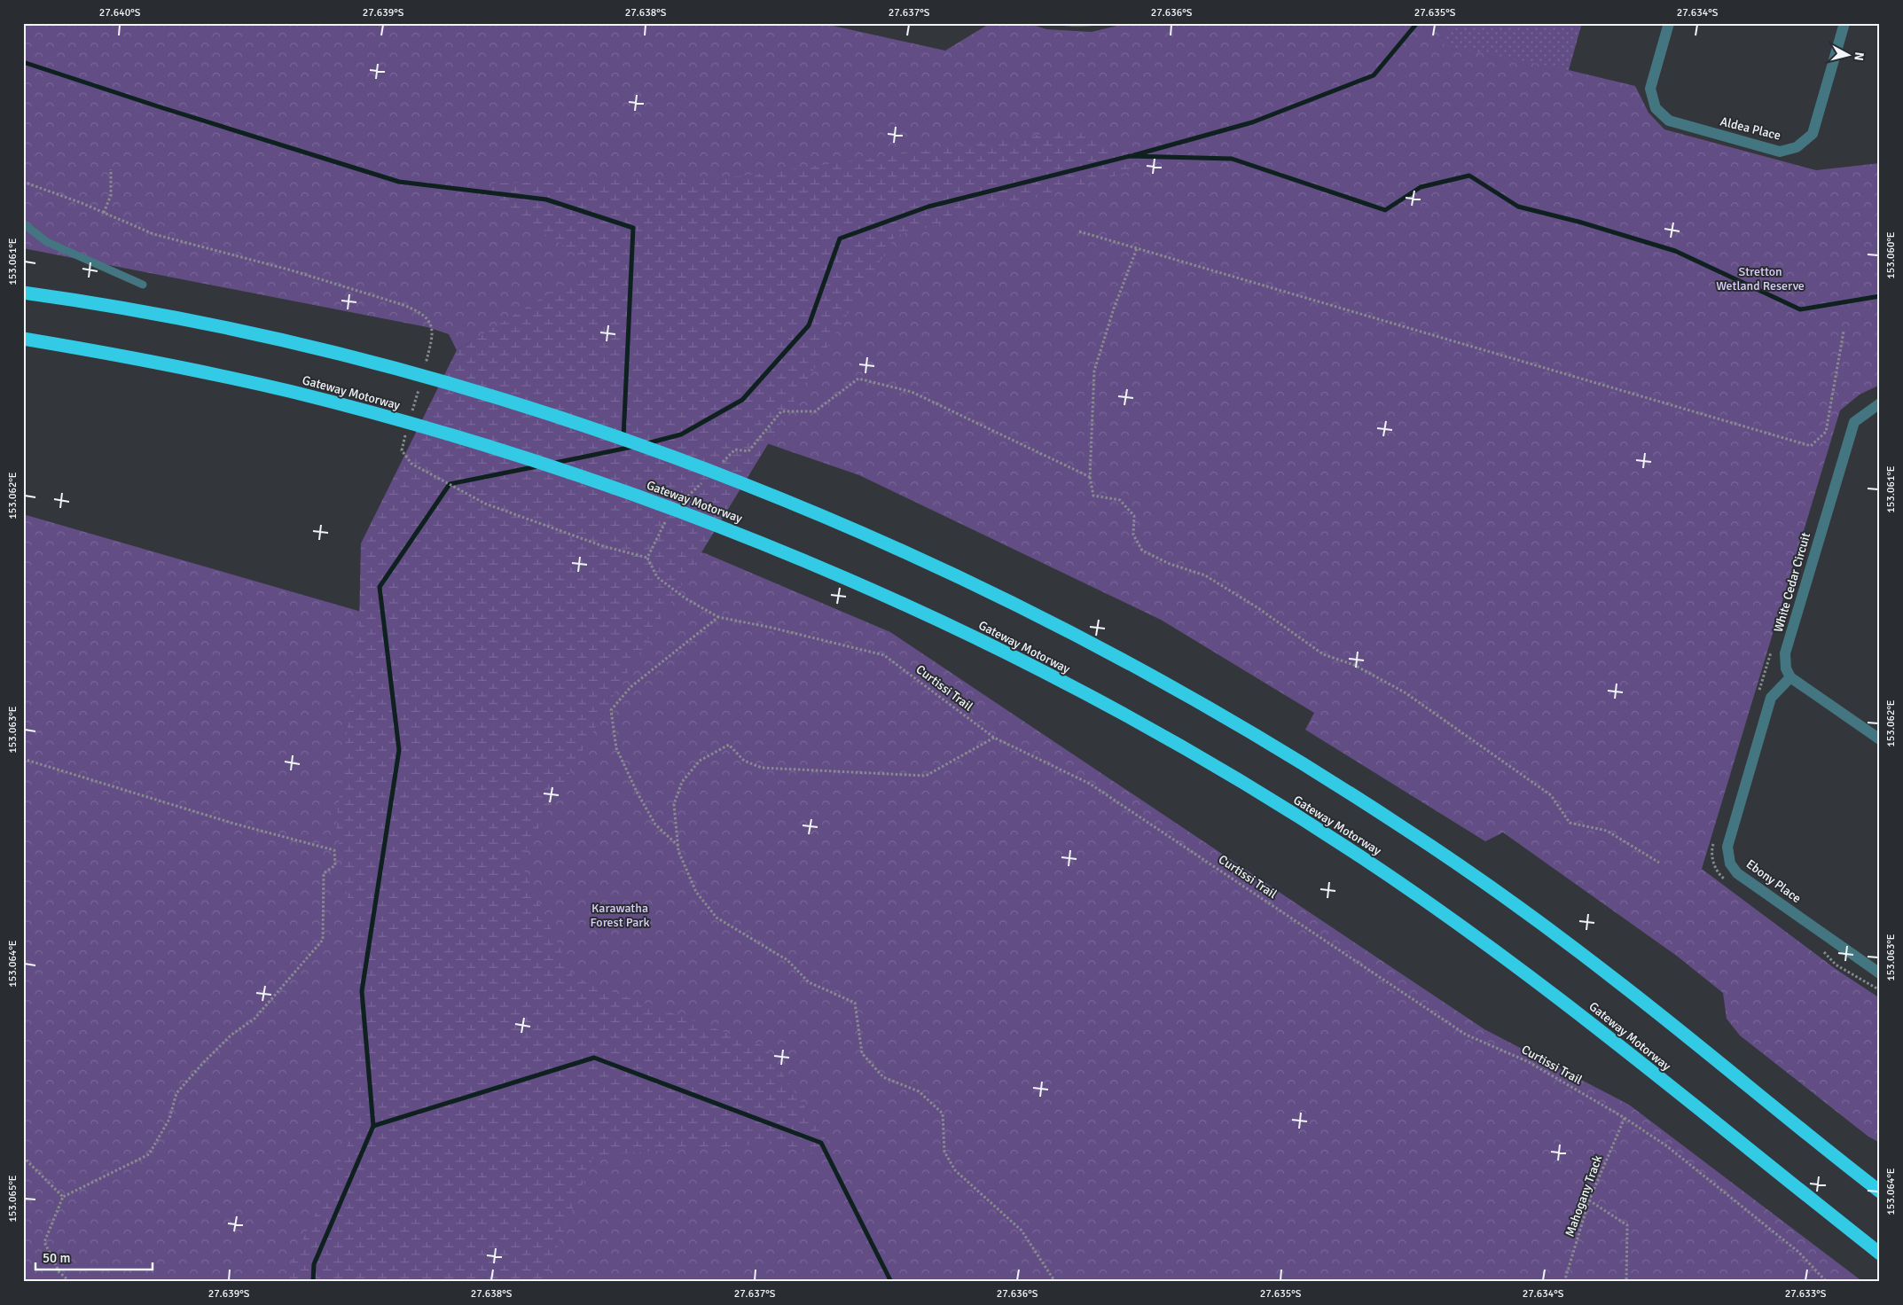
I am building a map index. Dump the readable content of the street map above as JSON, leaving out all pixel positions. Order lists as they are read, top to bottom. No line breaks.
{"streets":{"highway":["Gateway Motorway"],"street":["Aldea Place","White Cedar Circuit","Ebony Place"],"path":["Curtissi Trail","Mahogany Track"]},"crossings":[["White Cedar Circuit","Ebony Place"],["Curtissi Trail","Mahogany Track"]],"parks":["Stretton Wetland Reserve","Karawatha Forest Park"],"scale_bar":"50 m","north":"right","coordinates":["27.640°S","27.639°S","27.638°S","27.637°S","27.636°S","27.635°S","27.634°S","153.060°E","153.061°E","153.062°E","153.063°E","153.064°E","153.065°E","27.633°S"]}
